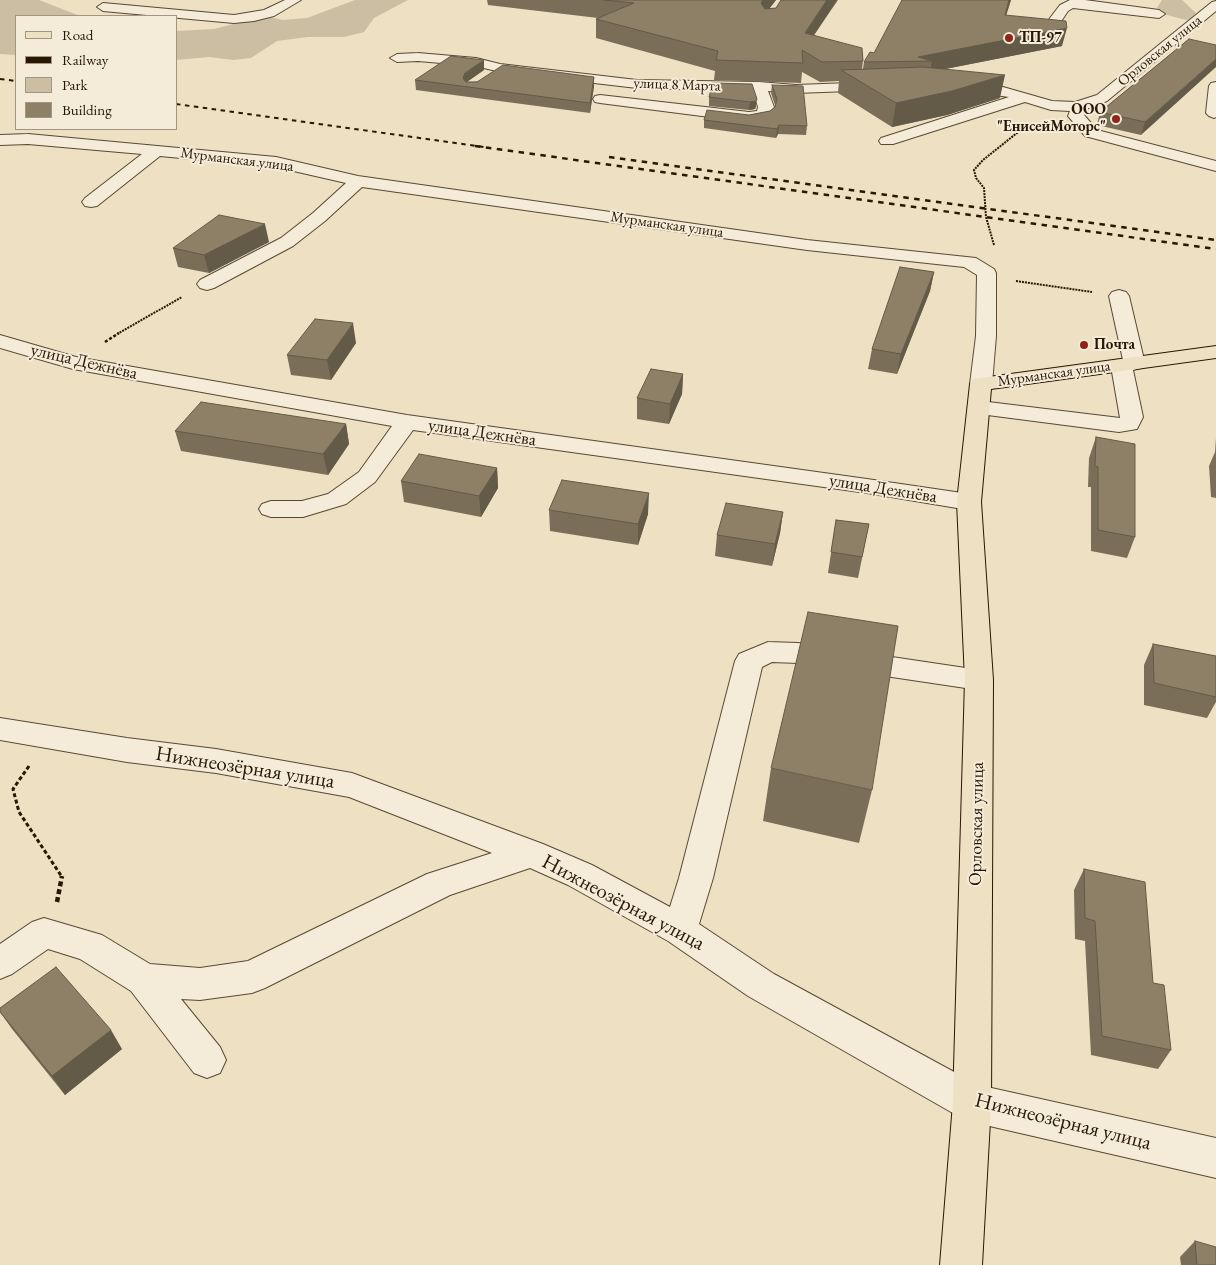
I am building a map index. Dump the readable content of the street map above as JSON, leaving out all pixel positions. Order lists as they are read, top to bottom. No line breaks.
{"streets":{"main road":["Орловская улица","Мурманская улица"],"street":["улица 8 Марта","улица Дежнёва","Нижнеозёрная улица"]},"crossings":[["Орловская улица","Мурманская улица"],["Орловская улица","улица Дежнёва"],["Орловская улица","Нижнеозёрная улица"]],"places":["ТП-97","ООО \"ЕнисейМоторс\"","Почта"],"legend":["Road","Railway","Park","Building"]}
